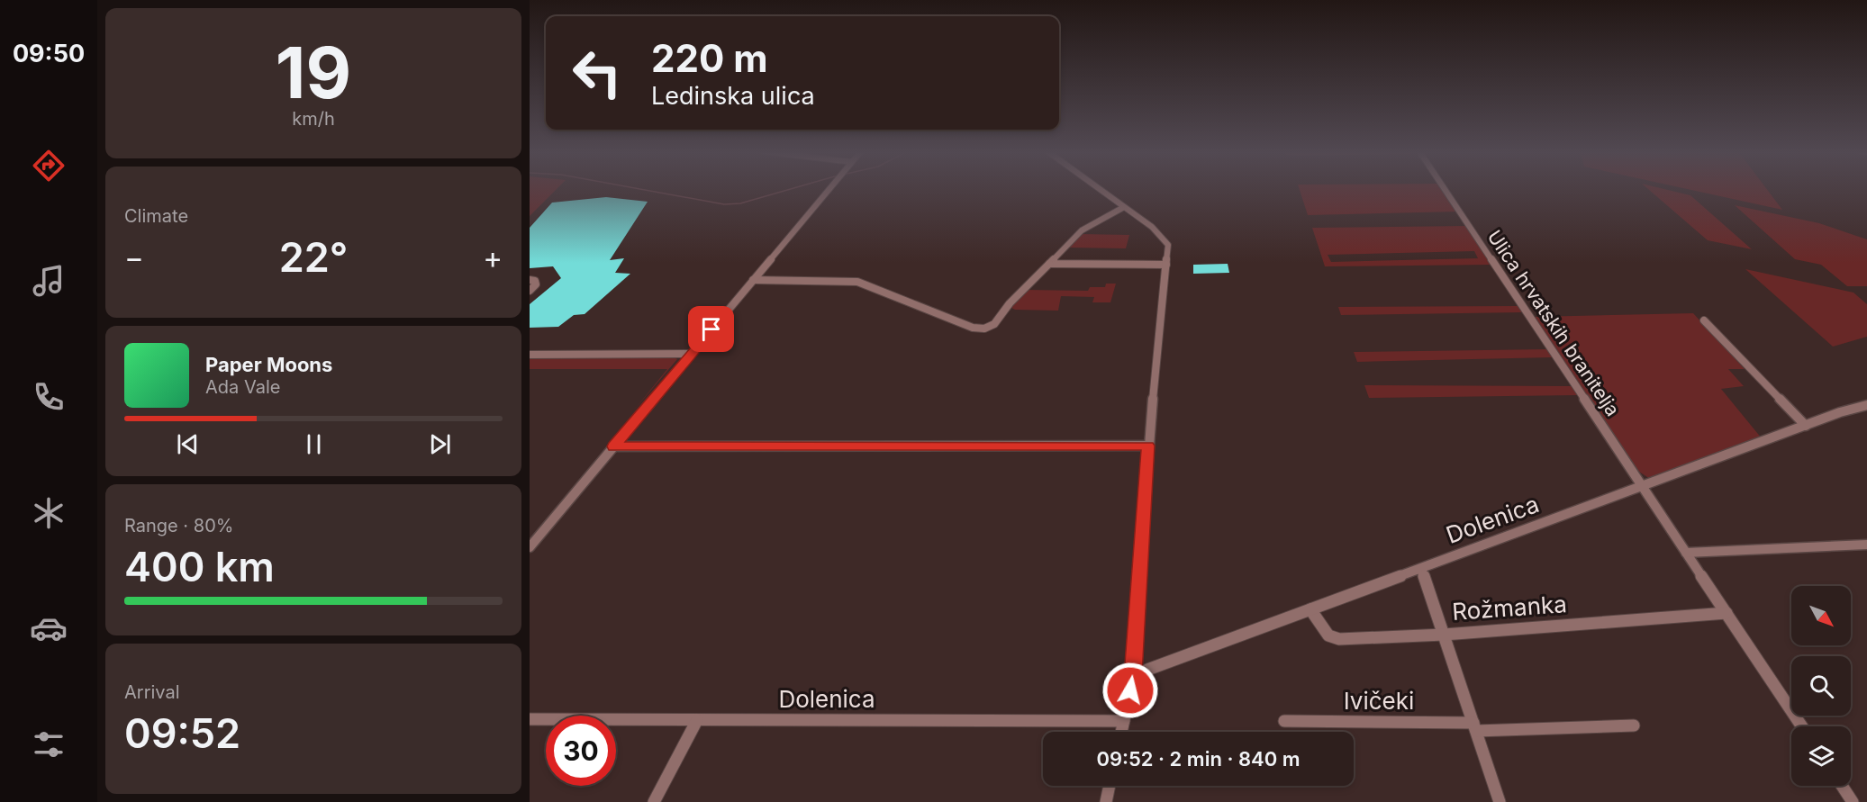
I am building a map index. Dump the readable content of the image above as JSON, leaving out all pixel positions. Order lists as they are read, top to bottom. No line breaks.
{"streets":{"street":["Ulica hrvatskih branitelja","Dolenica","Rožmanka","Ivičeki"]},"crossings":[["Ulica hrvatskih branitelja","Dolenica"],["Dolenica","Rožmanka"]],"north":"bottom right","page":{"tabs":"09:50","tile":[["19","km/h"],"Climate",["Range · 80%","400 km"],["Arrival","09:52"]],"turn":["220 m","Ledinska ulica"],"heat":["−","22°","+"],"song":["Paper Moons","Ada Vale"],"limit":"30","trip":"09:52 · 2 min · 840 m"}}
